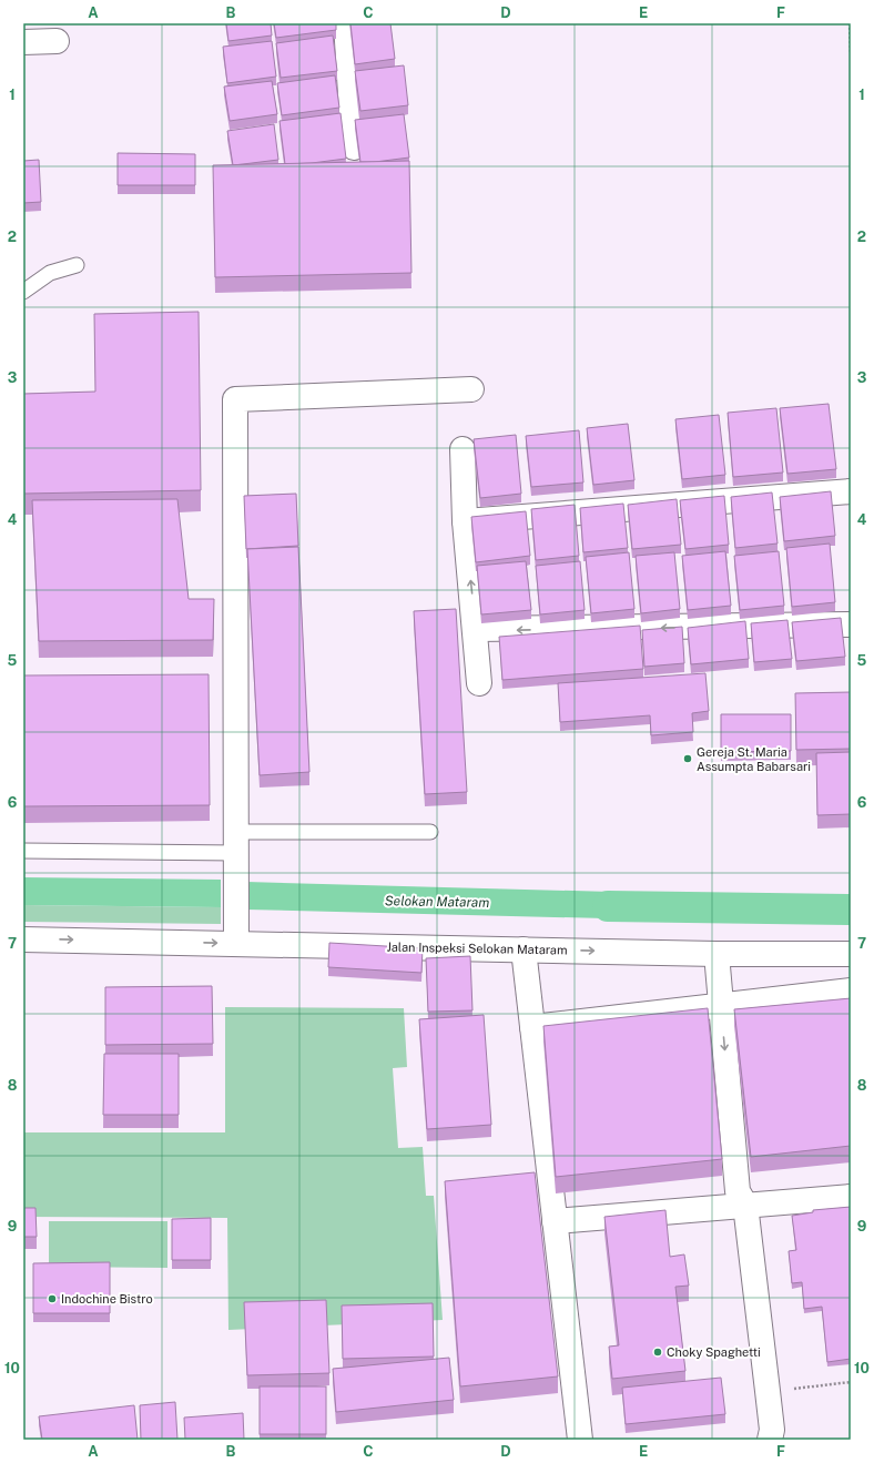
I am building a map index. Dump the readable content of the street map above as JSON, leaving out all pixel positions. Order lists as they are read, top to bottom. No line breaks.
{"streets":{"street":["Jalan Inspeksi Selokan Mataram"]},"water":["Selokan Mataram"],"places":["Gereja St. Maria Assumpta Babarsari","Indochine Bistro","Choky Spaghetti"],"grid":{"columns":["A","B","C","D","E","F"],"rows":["1","2","3","4","5","6","7","8","9","10"]}}
